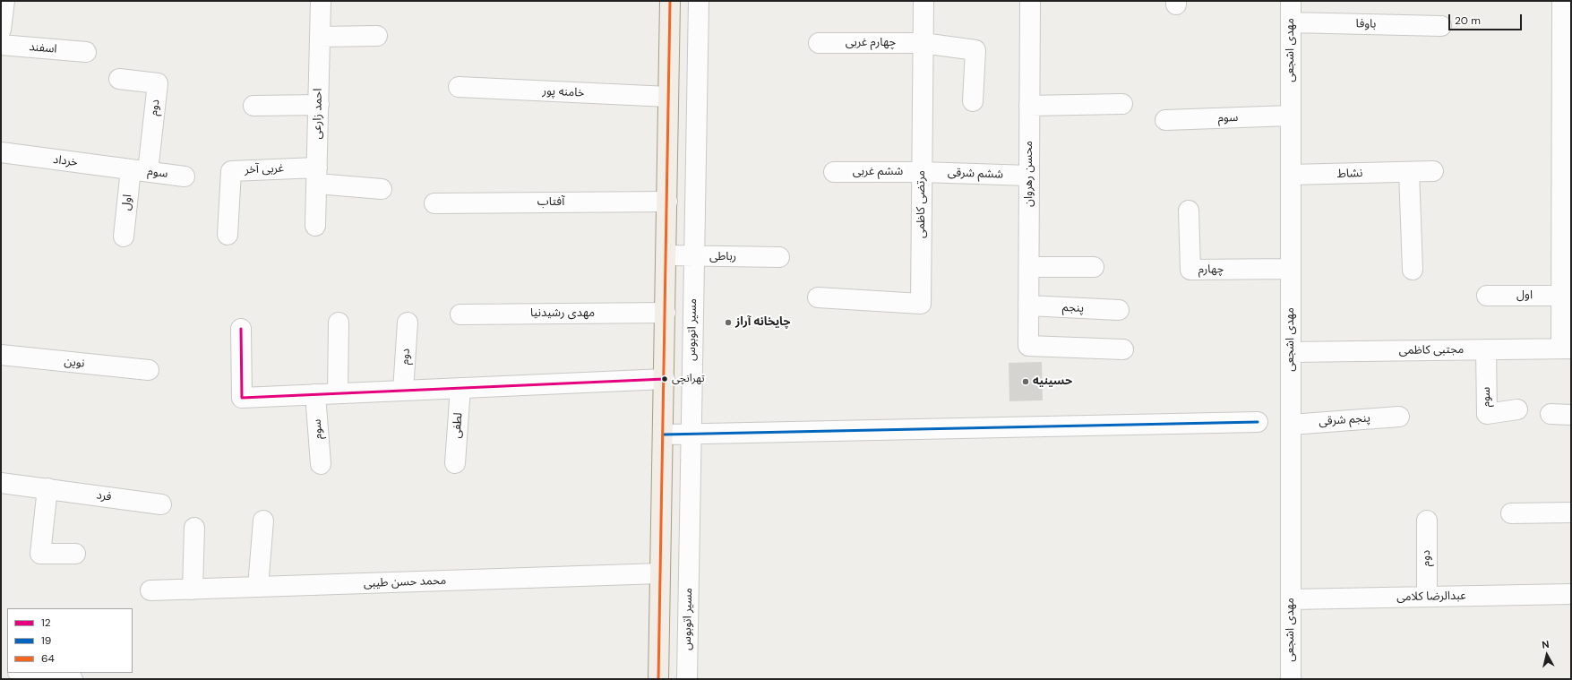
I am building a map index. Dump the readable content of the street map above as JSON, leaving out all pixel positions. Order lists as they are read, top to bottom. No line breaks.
{"streets":{"street":["باوفا","چهارم غربی","اسفند","مهدی اشجعی","خامنه پور","دوم","احمد زارعی","سوم","خرداد","غربی آخر","ششم غربی","ششم شرقی","محسن رهروان","نشاط","اول","آفتاب","مرتضی کاظمی","رباطی","چهارم","پنجم","مهدی رشیدنیا","مسیر اتوبوس","مجتبی کاظمی","نوین","پنجم شرقی","لطفی","فرد","محمد حسن طیبی","عبدالرضا کلامی"]},"crossings":[["باوفا","مهدی اشجعی"],["چهارم غربی","مرتضی کاظمی"],["مهدی اشجعی","سوم"],["مهدی اشجعی","نشاط"],["مهدی اشجعی","چهارم"],["مهدی اشجعی","مجتبی کاظمی"],["مهدی اشجعی","پنجم شرقی"],["مهدی اشجعی","عبدالرضا کلامی"],["دوم","سوم"],["دوم","خرداد"],["دوم","اول"],["دوم","عبدالرضا کلامی"],["احمد زارعی","غربی آخر"],["سوم","خرداد"],["سوم","اول"],["سوم","مجتبی کاظمی"],["خرداد","اول"],["ششم غربی","ششم شرقی"],["ششم غربی","مرتضی کاظمی"],["ششم شرقی","محسن رهروان"],["ششم شرقی","مرتضی کاظمی"],["محسن رهروان","پنجم"],["رباطی","مسیر اتوبوس"]],"places":["چایخانه آراز","تهرانچی","حسینیه"],"lines":["transit line 64","transit line 12","transit line 19"],"legend":["12","19","64"],"scale_bar":"20 m","north":"top"}
